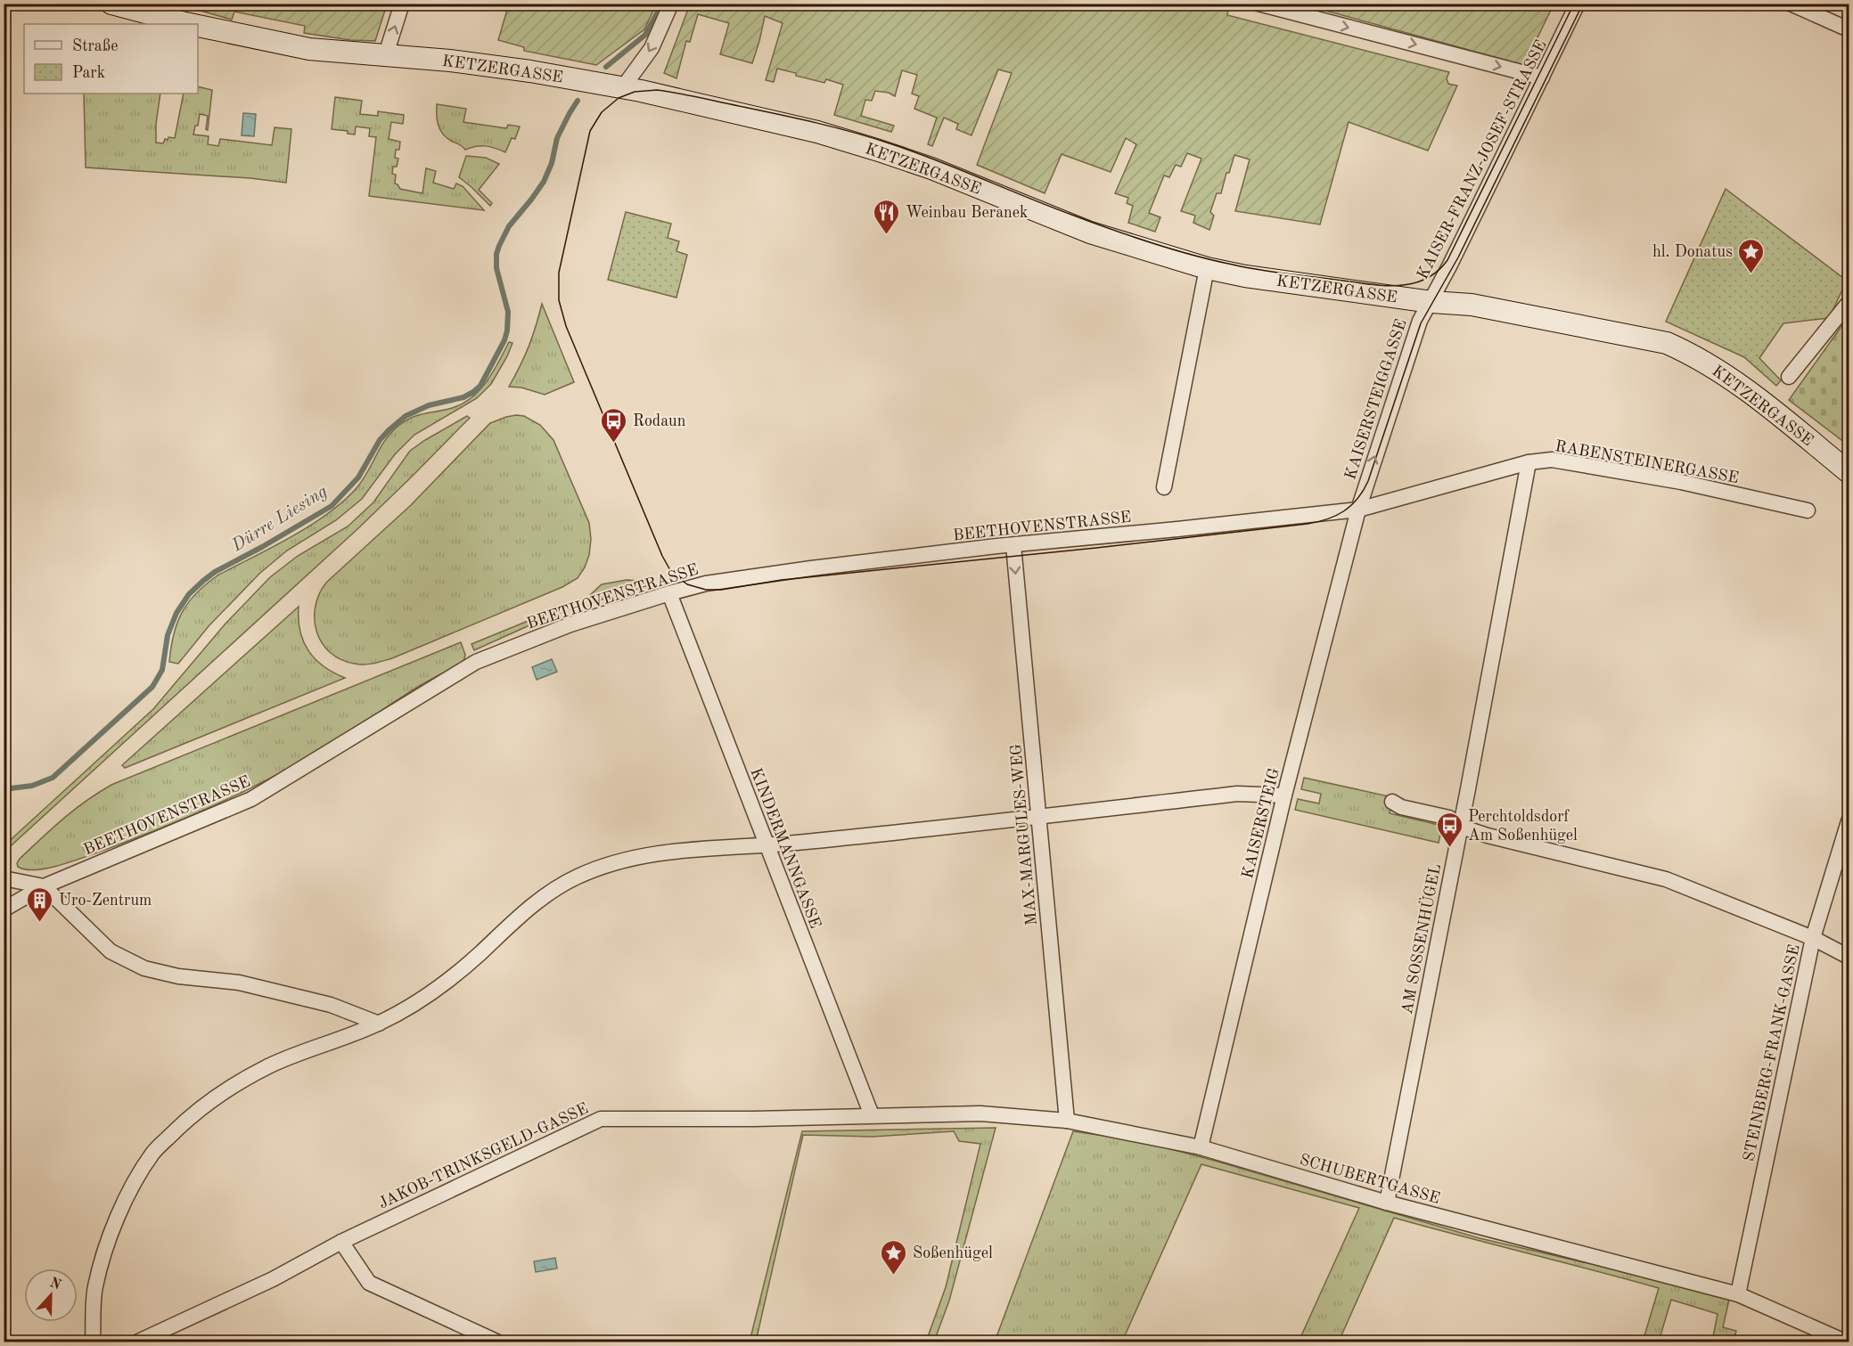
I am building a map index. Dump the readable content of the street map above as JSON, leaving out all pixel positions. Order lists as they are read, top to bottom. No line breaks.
{"streets":{"main road":["KETZERGASSE"],"street":["KAISER-FRANZ-JOSEF-STRASSE","KAISERSTEIGGASSE","RABENSTEINERGASSE","BEETHOVENSTRASSE","KAISERSTEIG","MAX-MARGULES-WEG","KINDERMANNGASSE","AM SOSSENHÜGEL","STEINBERG-FRANK-GASSE","JAKOB-TRINKSGELD-GASSE","SCHUBERTGASSE"]},"crossings":[["KETZERGASSE","KAISER-FRANZ-JOSEF-STRASSE"],["KETZERGASSE","KAISERSTEIGGASSE"],["KAISER-FRANZ-JOSEF-STRASSE","KAISERSTEIGGASSE"],["KAISERSTEIGGASSE","RABENSTEINERGASSE"],["KAISERSTEIGGASSE","BEETHOVENSTRASSE"],["KAISERSTEIGGASSE","KAISERSTEIG"],["RABENSTEINERGASSE","BEETHOVENSTRASSE"],["RABENSTEINERGASSE","KAISERSTEIG"],["RABENSTEINERGASSE","AM SOSSENHÜGEL"],["BEETHOVENSTRASSE","KAISERSTEIG"],["BEETHOVENSTRASSE","MAX-MARGULES-WEG"],["BEETHOVENSTRASSE","KINDERMANNGASSE"],["KAISERSTEIG","SCHUBERTGASSE"],["MAX-MARGULES-WEG","SCHUBERTGASSE"],["KINDERMANNGASSE","JAKOB-TRINKSGELD-GASSE"],["KINDERMANNGASSE","SCHUBERTGASSE"],["AM SOSSENHÜGEL","SCHUBERTGASSE"],["STEINBERG-FRANK-GASSE","SCHUBERTGASSE"],["JAKOB-TRINKSGELD-GASSE","SCHUBERTGASSE"]],"one_way":["KAISERSTEIGGASSE","MAX-MARGULES-WEG"],"water":["Dürre Liesing"],"places":{"restaurant":["Weinbau Beranek"],"place":["hl. Donatus","Soßenhügel"],"bus stop":["Rodaun","Perchtoldsdorf Am Soßenhügel"],"building":["Uro-Zentrum"]},"legend":["Straße","Park"],"north":"top"}
